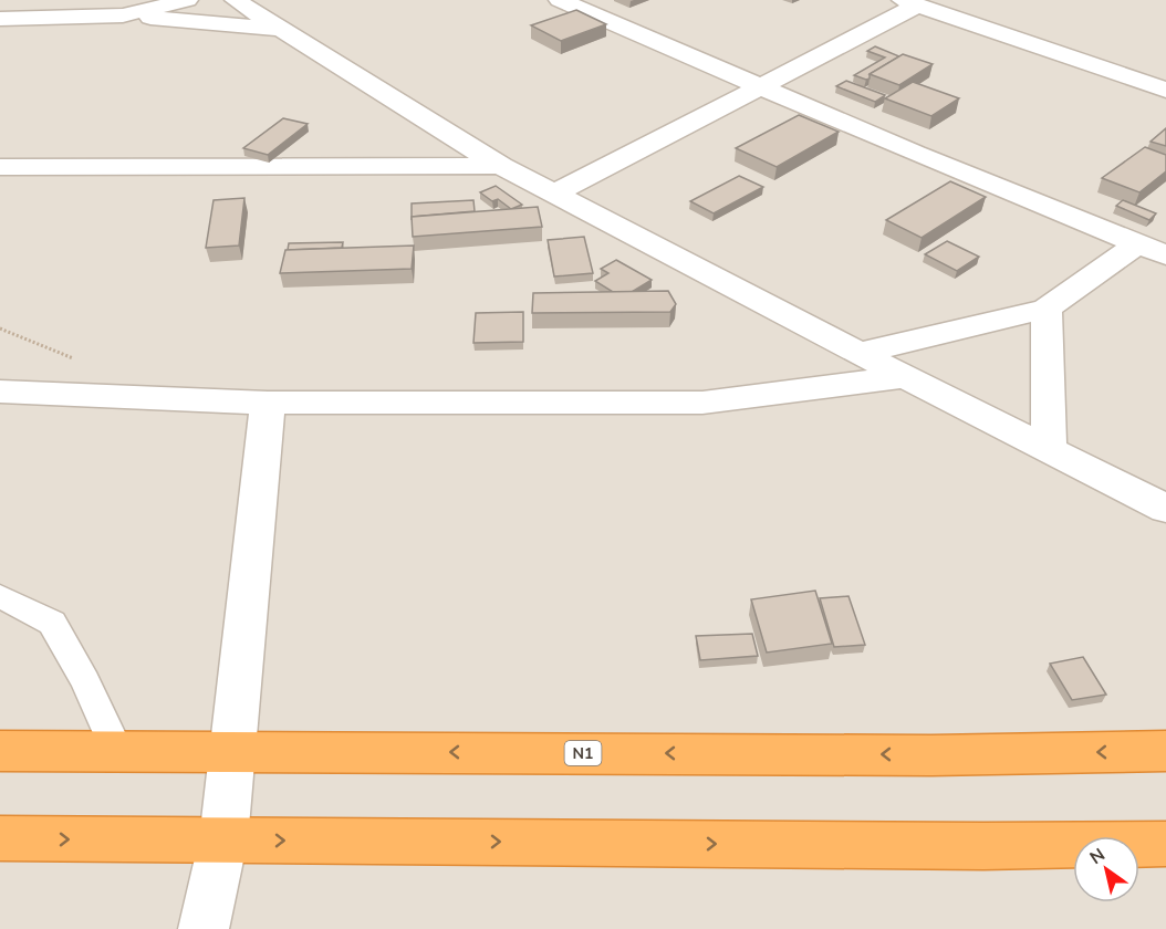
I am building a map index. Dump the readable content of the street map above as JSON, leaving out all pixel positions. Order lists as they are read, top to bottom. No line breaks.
{"streets":{"highway":["N1"]},"north":"top left"}
